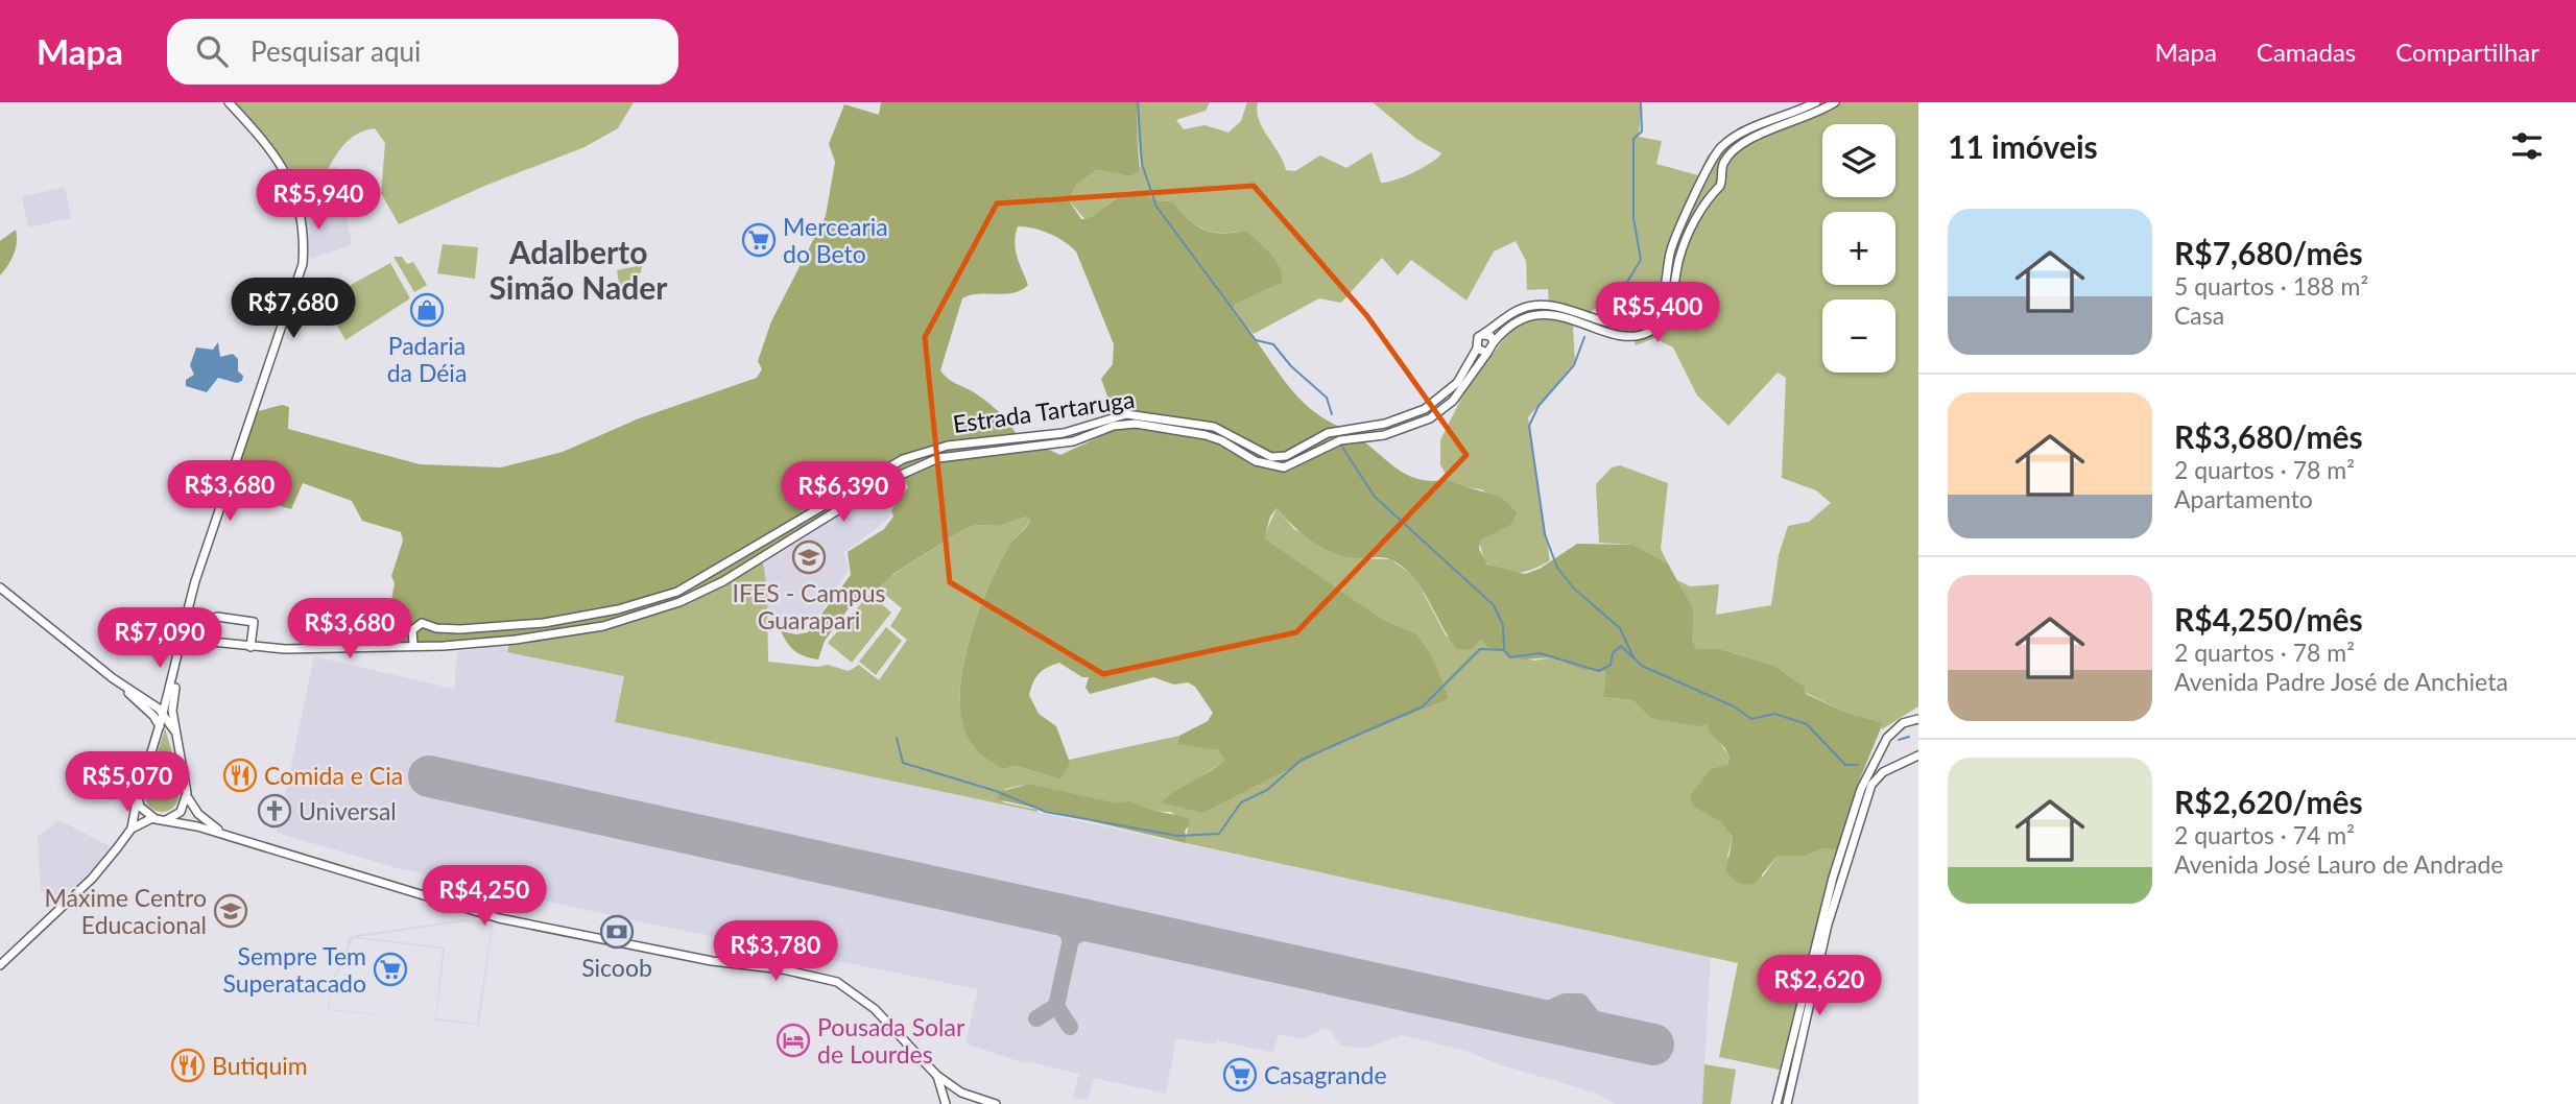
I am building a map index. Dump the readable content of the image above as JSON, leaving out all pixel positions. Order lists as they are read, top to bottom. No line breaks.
{"streets":{"street":["Estrada Tartaruga"]},"districts":["Adalberto Simão Nader"],"places":{"supermarket":["Mercearia do Beto","Sempre Tem Superatacado","Casagrande"],"shop":["Padaria da Déia"],"school or university":["IFES - Campus Guarapari","Máxime Centro Educacional"],"restaurant":["Comida e Cia","Butiquim"],"church":["Universal"],"bank":["Sicoob"],"hotel":["Pousada Solar de Lourdes"]},"page":{"header":"Mapa","search":"Pesquisar aqui","nav":["Mapa","Camadas","Compartilhar"],"heading":"11 imóveis","map_buttons":["+","−"],"price":["R$5,940","R$7,680","R$5,400","R$3,680","R$6,390","R$3,680","R$7,090","R$5,070","R$4,250","R$3,780","R$2,620"],"list":[{"name":"R$7,680/mês","note":"5 quartos · 188 m² · Casa"},{"name":"R$3,680/mês","note":"2 quartos · 78 m² · Apartamento"},{"name":"R$4,250/mês","note":"2 quartos · 78 m² · Avenida Padre José de Anchieta"},{"name":"R$2,620/mês","note":"2 quartos · 74 m² · Avenida José Lauro de Andrade"}]}}
